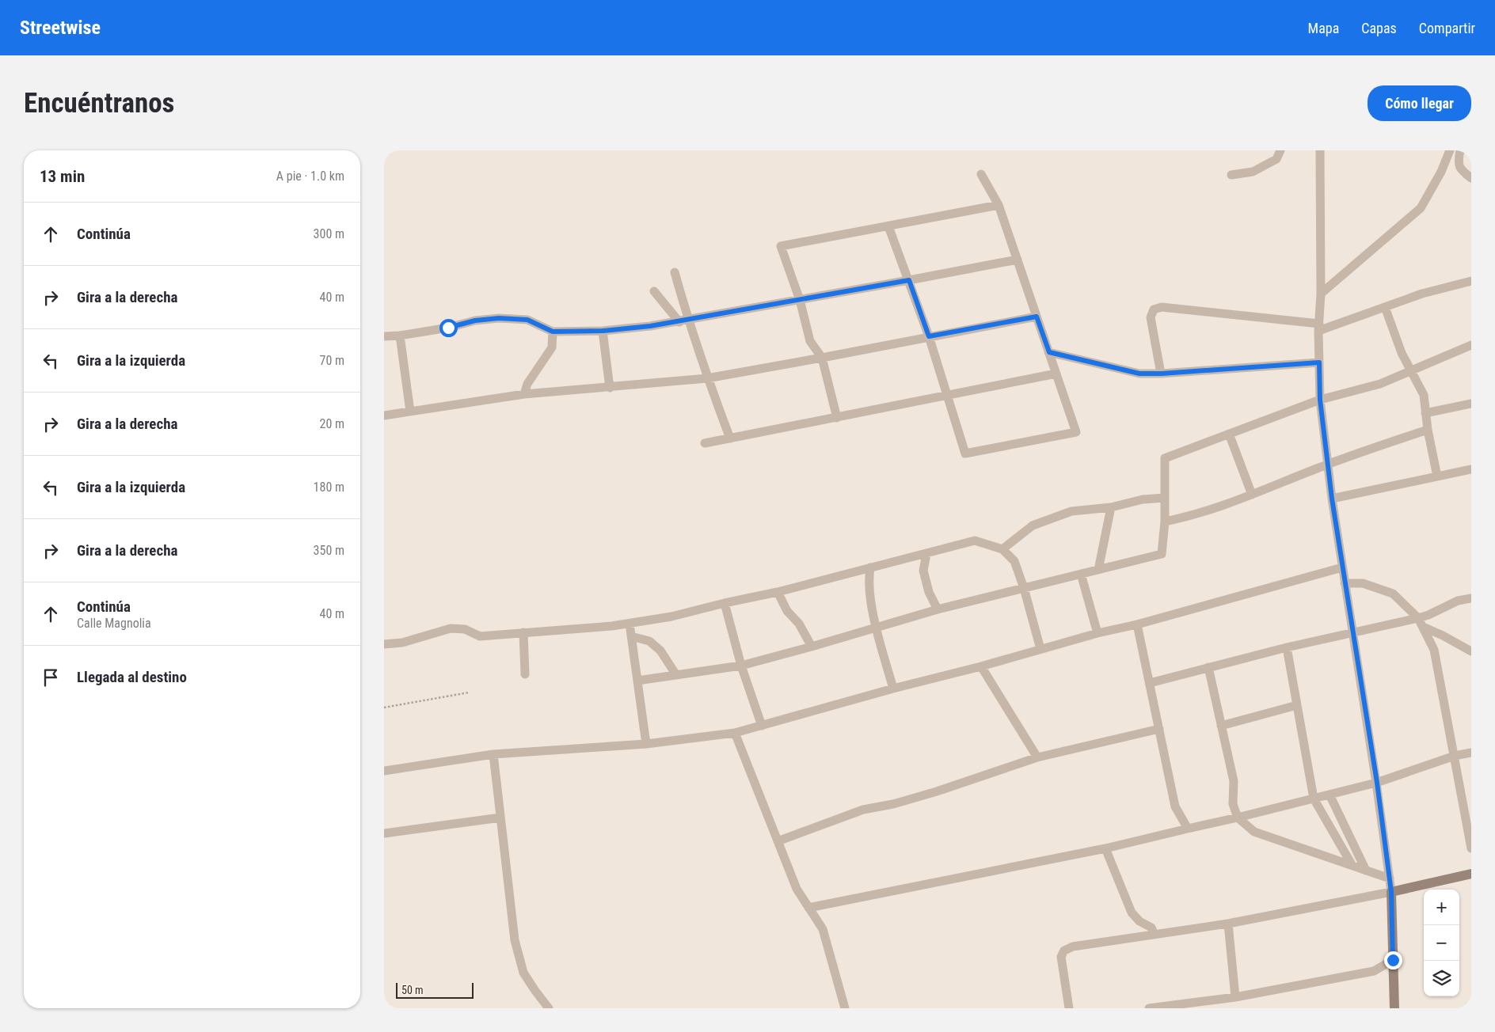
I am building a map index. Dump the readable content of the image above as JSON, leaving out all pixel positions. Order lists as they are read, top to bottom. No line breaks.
{"scale_bar":"50 m","page":{"header":"Streetwise","nav":["Mapa","Capas","Compartir"],"buttons":"Cómo llegar","title":"Encuéntranos","heading":["13 min","A pie · 1.0 km"],"list":[["Continúa","300 m"],["Gira a la derecha","40 m"],["Gira a la izquierda","70 m"],["Gira a la derecha","20 m"],["Gira a la izquierda","180 m"],["Gira a la derecha","350 m"],["Continúa","Calle Magnolia","40 m"],"Llegada al destino"],"map_buttons":["+","−"],"scale":"50 m"}}
